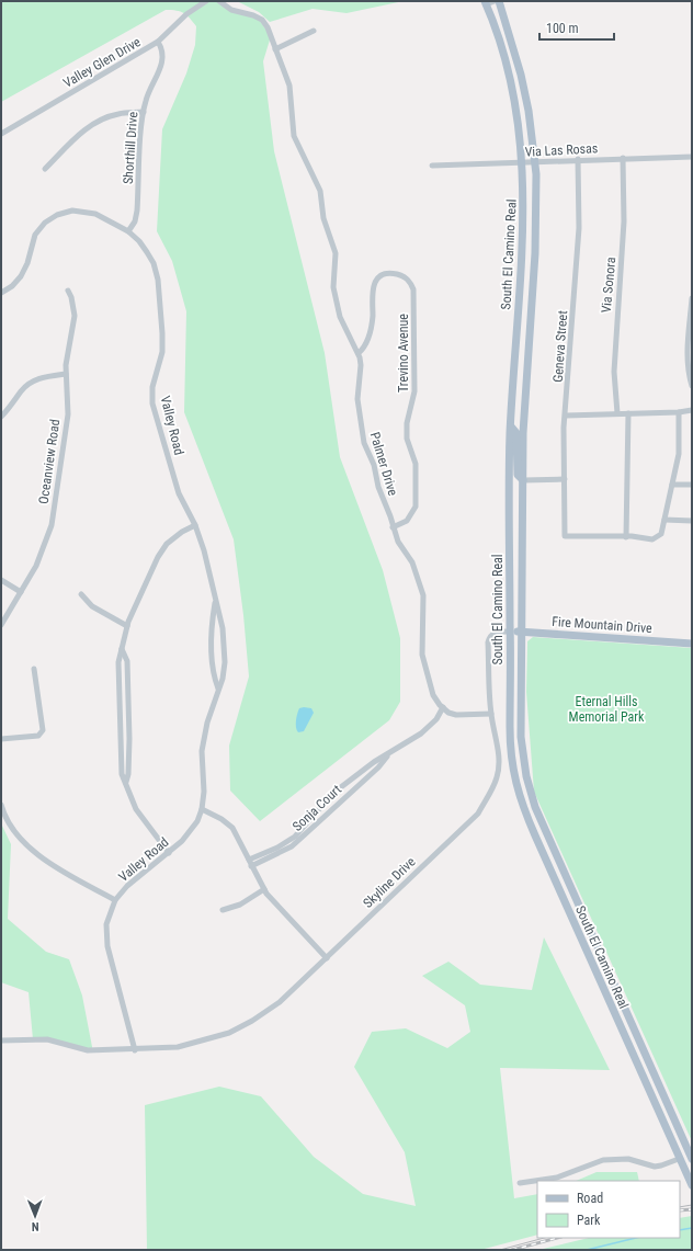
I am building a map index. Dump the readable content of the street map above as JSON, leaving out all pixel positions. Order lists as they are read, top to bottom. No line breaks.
{"streets":{"main road":["South El Camino Real","Fire Mountain Drive"],"street":["Valley Glen Drive","Shorthill Drive","Via Las Rosas","Via Sonora","Geneva Street","Trevino Avenue","Valley Road","Oceanview Road","Palmer Drive","Sonja Court","Skyline Drive"]},"crossings":[["Valley Glen Drive","Shorthill Drive"],["Shorthill Drive","Valley Road"],["Via Las Rosas","South El Camino Real"],["Via Las Rosas","Via Sonora"],["Via Las Rosas","Geneva Street"],["South El Camino Real","Fire Mountain Drive"],["South El Camino Real","Skyline Drive"],["Trevino Avenue","Palmer Drive"],["Valley Road","Skyline Drive"],["Palmer Drive","Sonja Court"],["Fire Mountain Drive","Skyline Drive"]],"parks":["Eternal Hills Memorial Park"],"legend":["Road","Park"],"scale_bar":"100 m","north":"bottom"}
